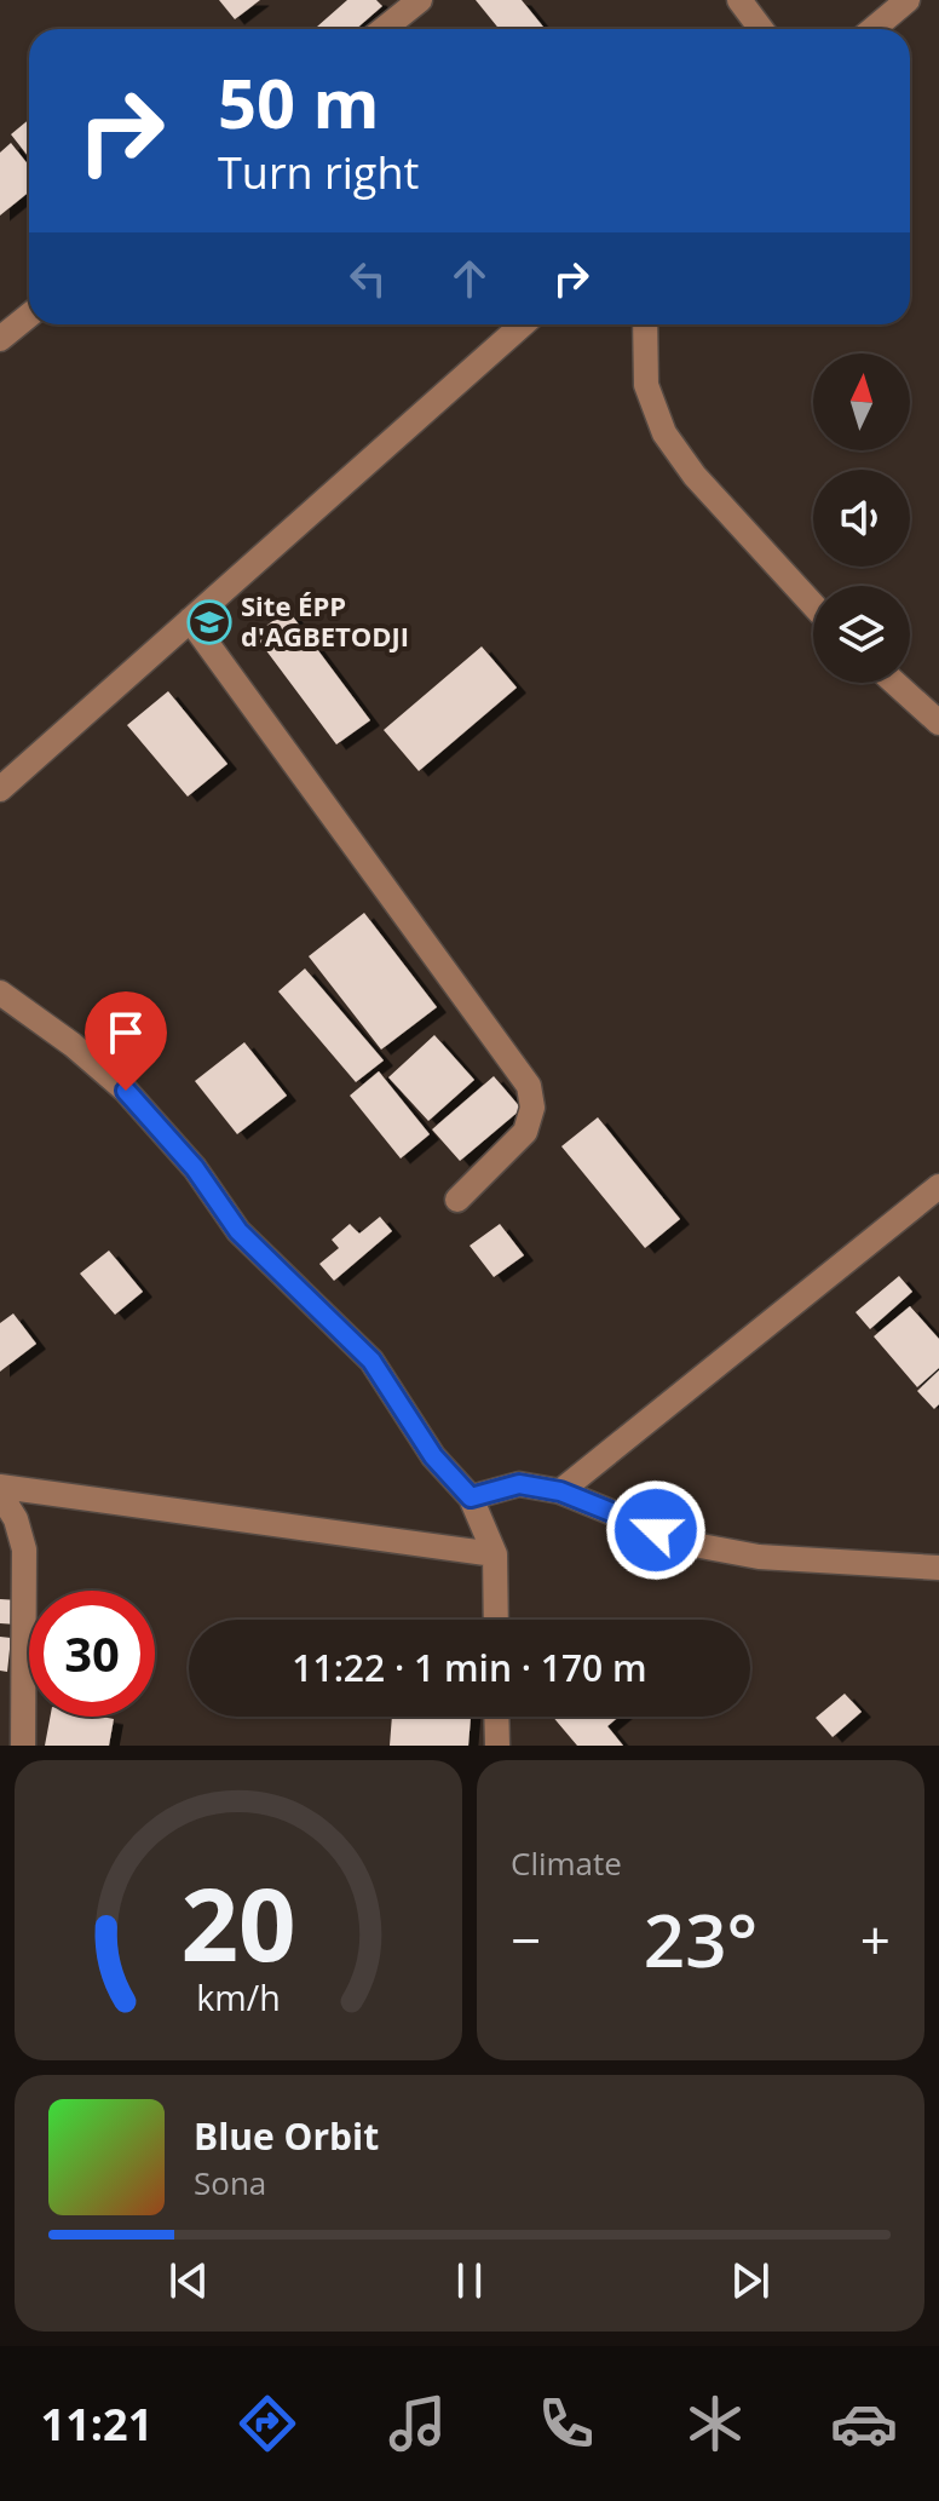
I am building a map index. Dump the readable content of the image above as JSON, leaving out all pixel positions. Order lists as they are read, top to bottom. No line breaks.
{"places":{"school or university":["Site ÉPP d'AGBETODJI"]},"north":"top","page":{"turn":["50 m","Turn right"],"limit":"30","trip":"11:22 · 1 min · 170 m","tile":"Climate","heat":["−","23°","+"],"song":["Blue Orbit","Sona"],"tabs":"11:21","gauge":["20","km/h"]}}
